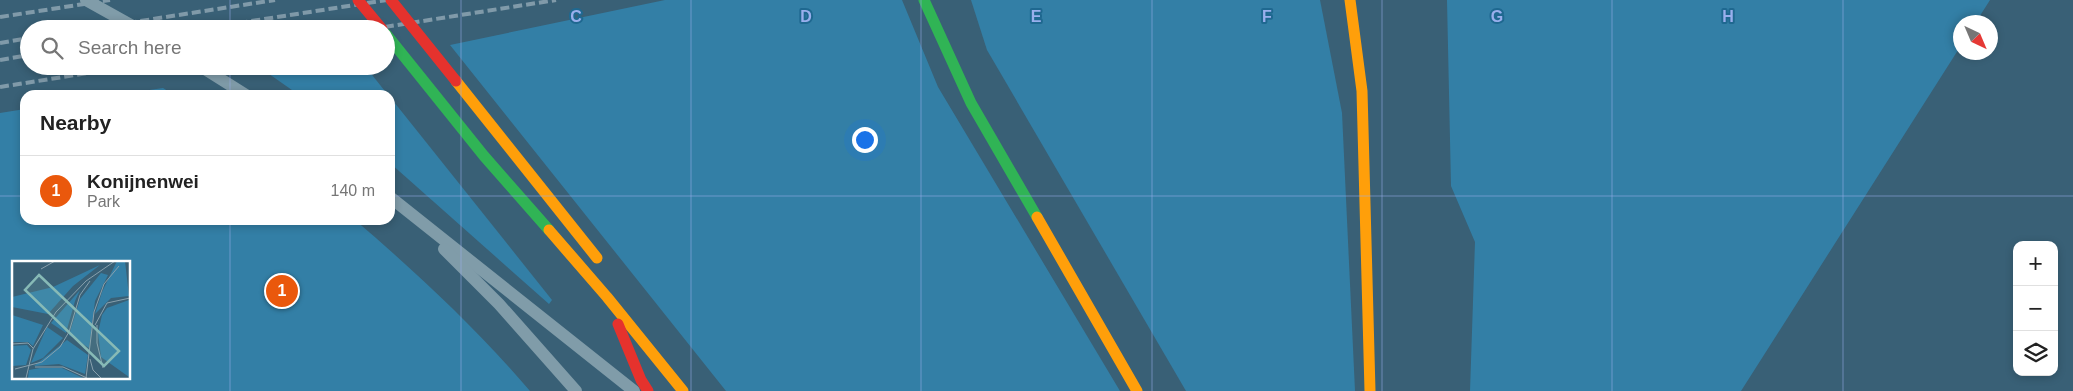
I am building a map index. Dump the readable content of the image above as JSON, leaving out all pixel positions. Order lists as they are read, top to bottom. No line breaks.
{"north":"bottom right","page":{"search":"Search here","heading":"Nearby","list":[{"mark":"1","name":"Konijnenwei","note":"Park","value":"140 m"}],"map_buttons":["+","−"],"pins":"1"},"grid":{"columns":["C","D","E","F","G","H"]}}
